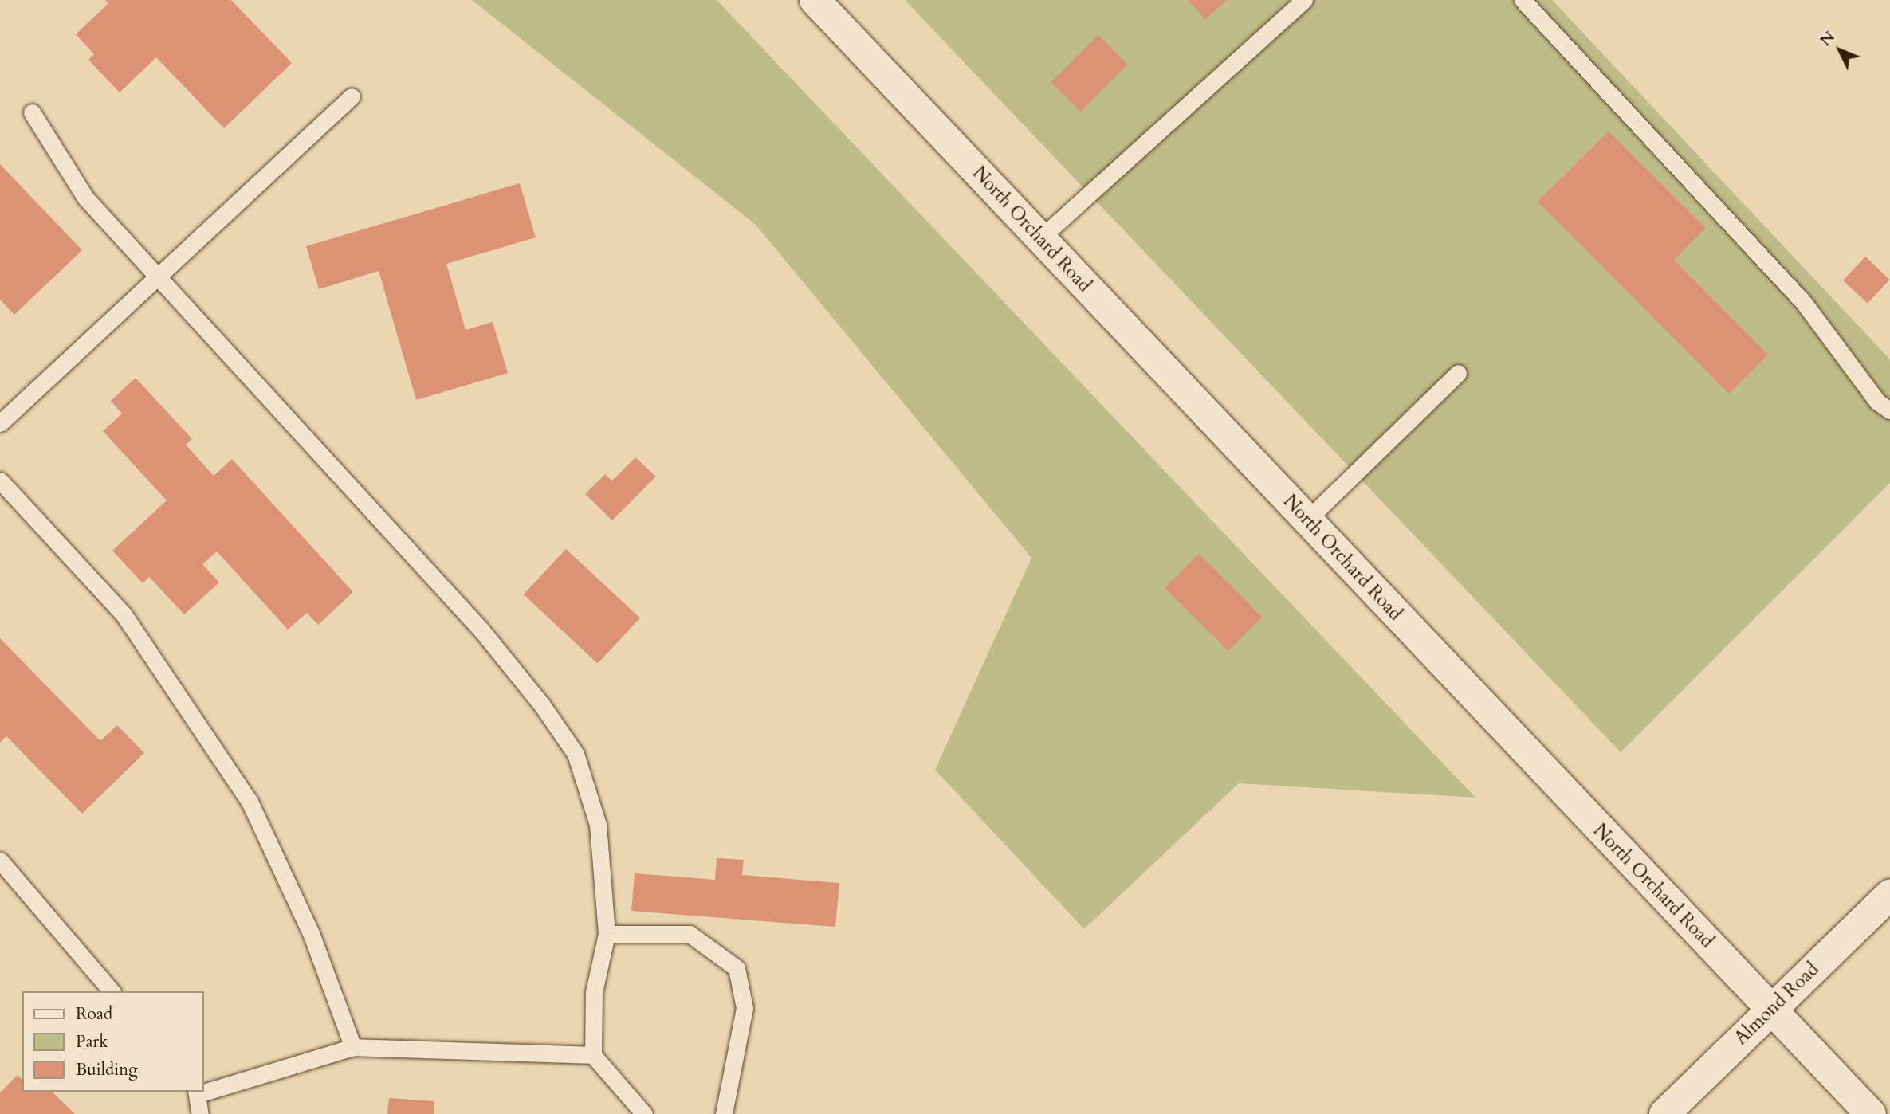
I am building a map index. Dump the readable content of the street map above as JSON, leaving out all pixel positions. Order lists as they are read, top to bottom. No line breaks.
{"streets":{"street":["North Orchard Road","Almond Road"]},"crossings":[["North Orchard Road","Almond Road"]],"legend":["Road","Park","Building"],"north":"top left"}
